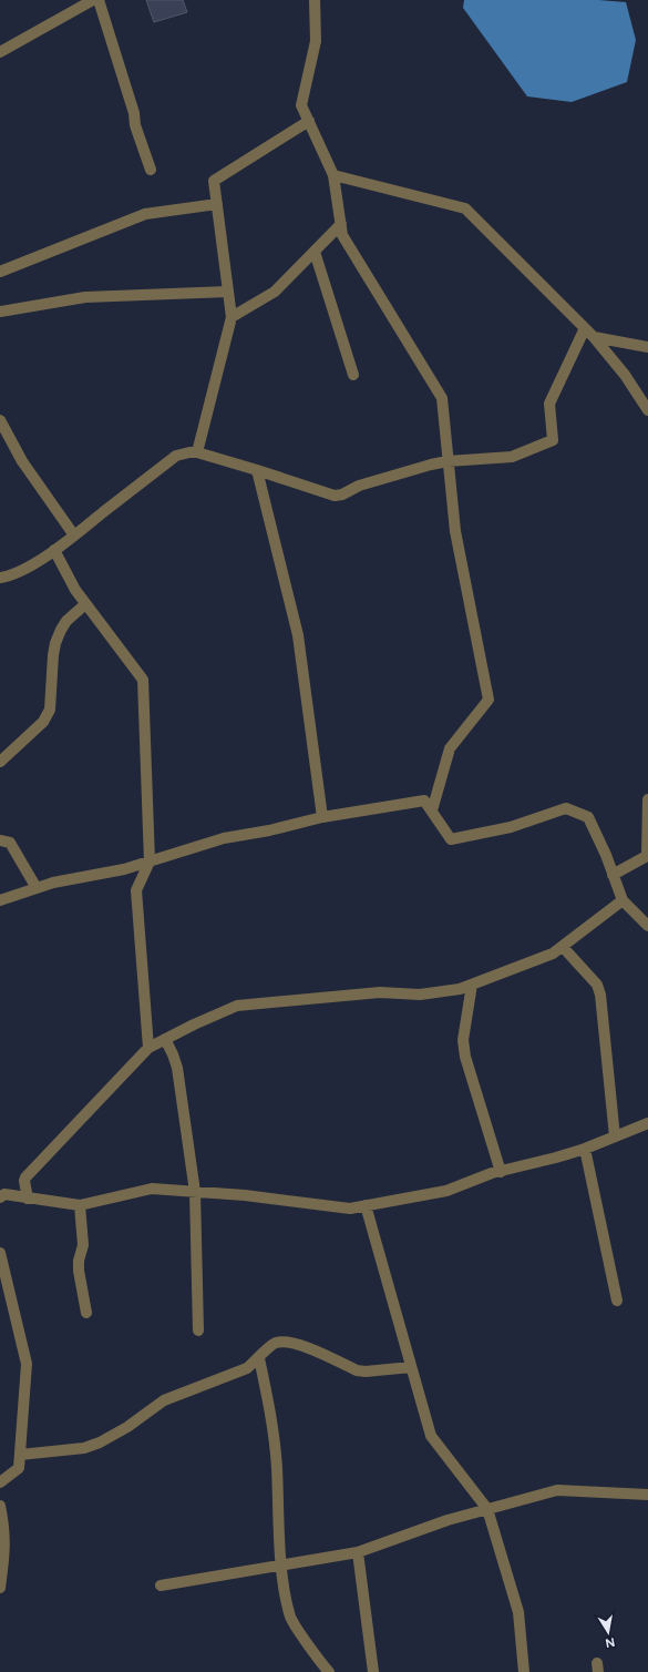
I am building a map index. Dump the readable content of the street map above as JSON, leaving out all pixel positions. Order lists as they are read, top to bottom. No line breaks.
{"north":"bottom"}
